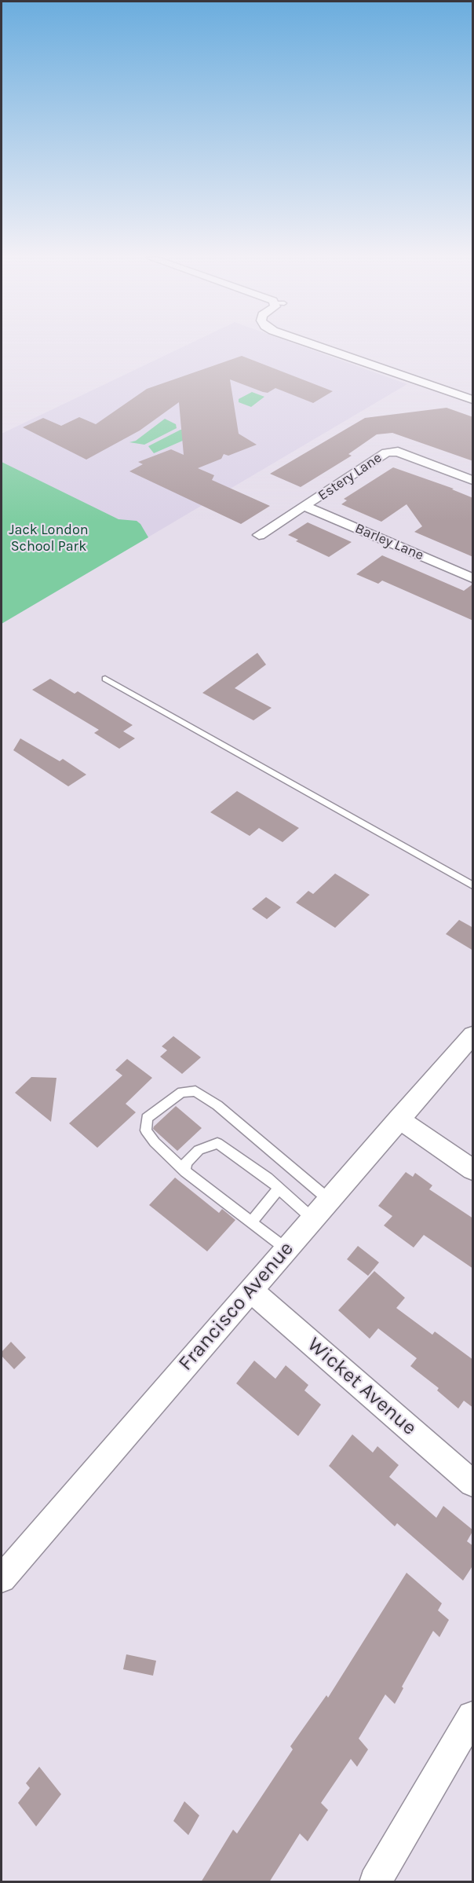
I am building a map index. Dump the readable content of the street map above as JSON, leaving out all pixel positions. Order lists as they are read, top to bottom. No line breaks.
{"streets":{"street":["Estery Lane","Barley Lane","Francisco Avenue","Wicket Avenue"]},"crossings":[["Estery Lane","Barley Lane"],["Francisco Avenue","Wicket Avenue"]],"parks":["Jack London School Park"]}
